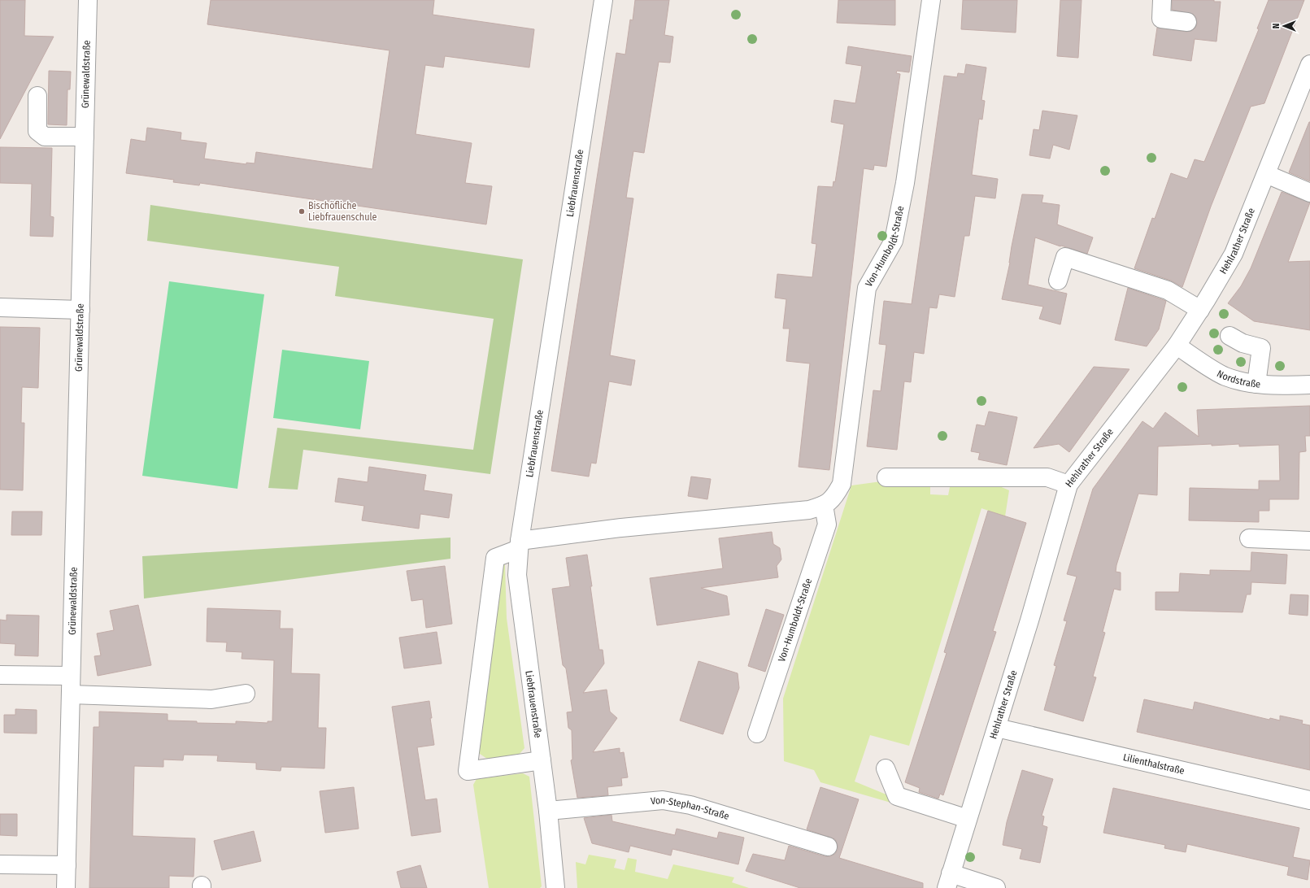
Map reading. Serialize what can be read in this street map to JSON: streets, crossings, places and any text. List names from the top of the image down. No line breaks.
{"streets":{"street":["Grünewaldstraße","Liebfrauenstraße","Hehlrather Straße","Von-Humboldt-Straße","Nordstraße","Lilienthalstraße","Von-Stephan-Straße"]},"crossings":[["Liebfrauenstraße","Von-Humboldt-Straße"],["Liebfrauenstraße","Von-Stephan-Straße"],["Hehlrather Straße","Nordstraße"],["Hehlrather Straße","Lilienthalstraße"]],"places":["Bischöfliche Liebfrauenschule"],"north":"left"}
